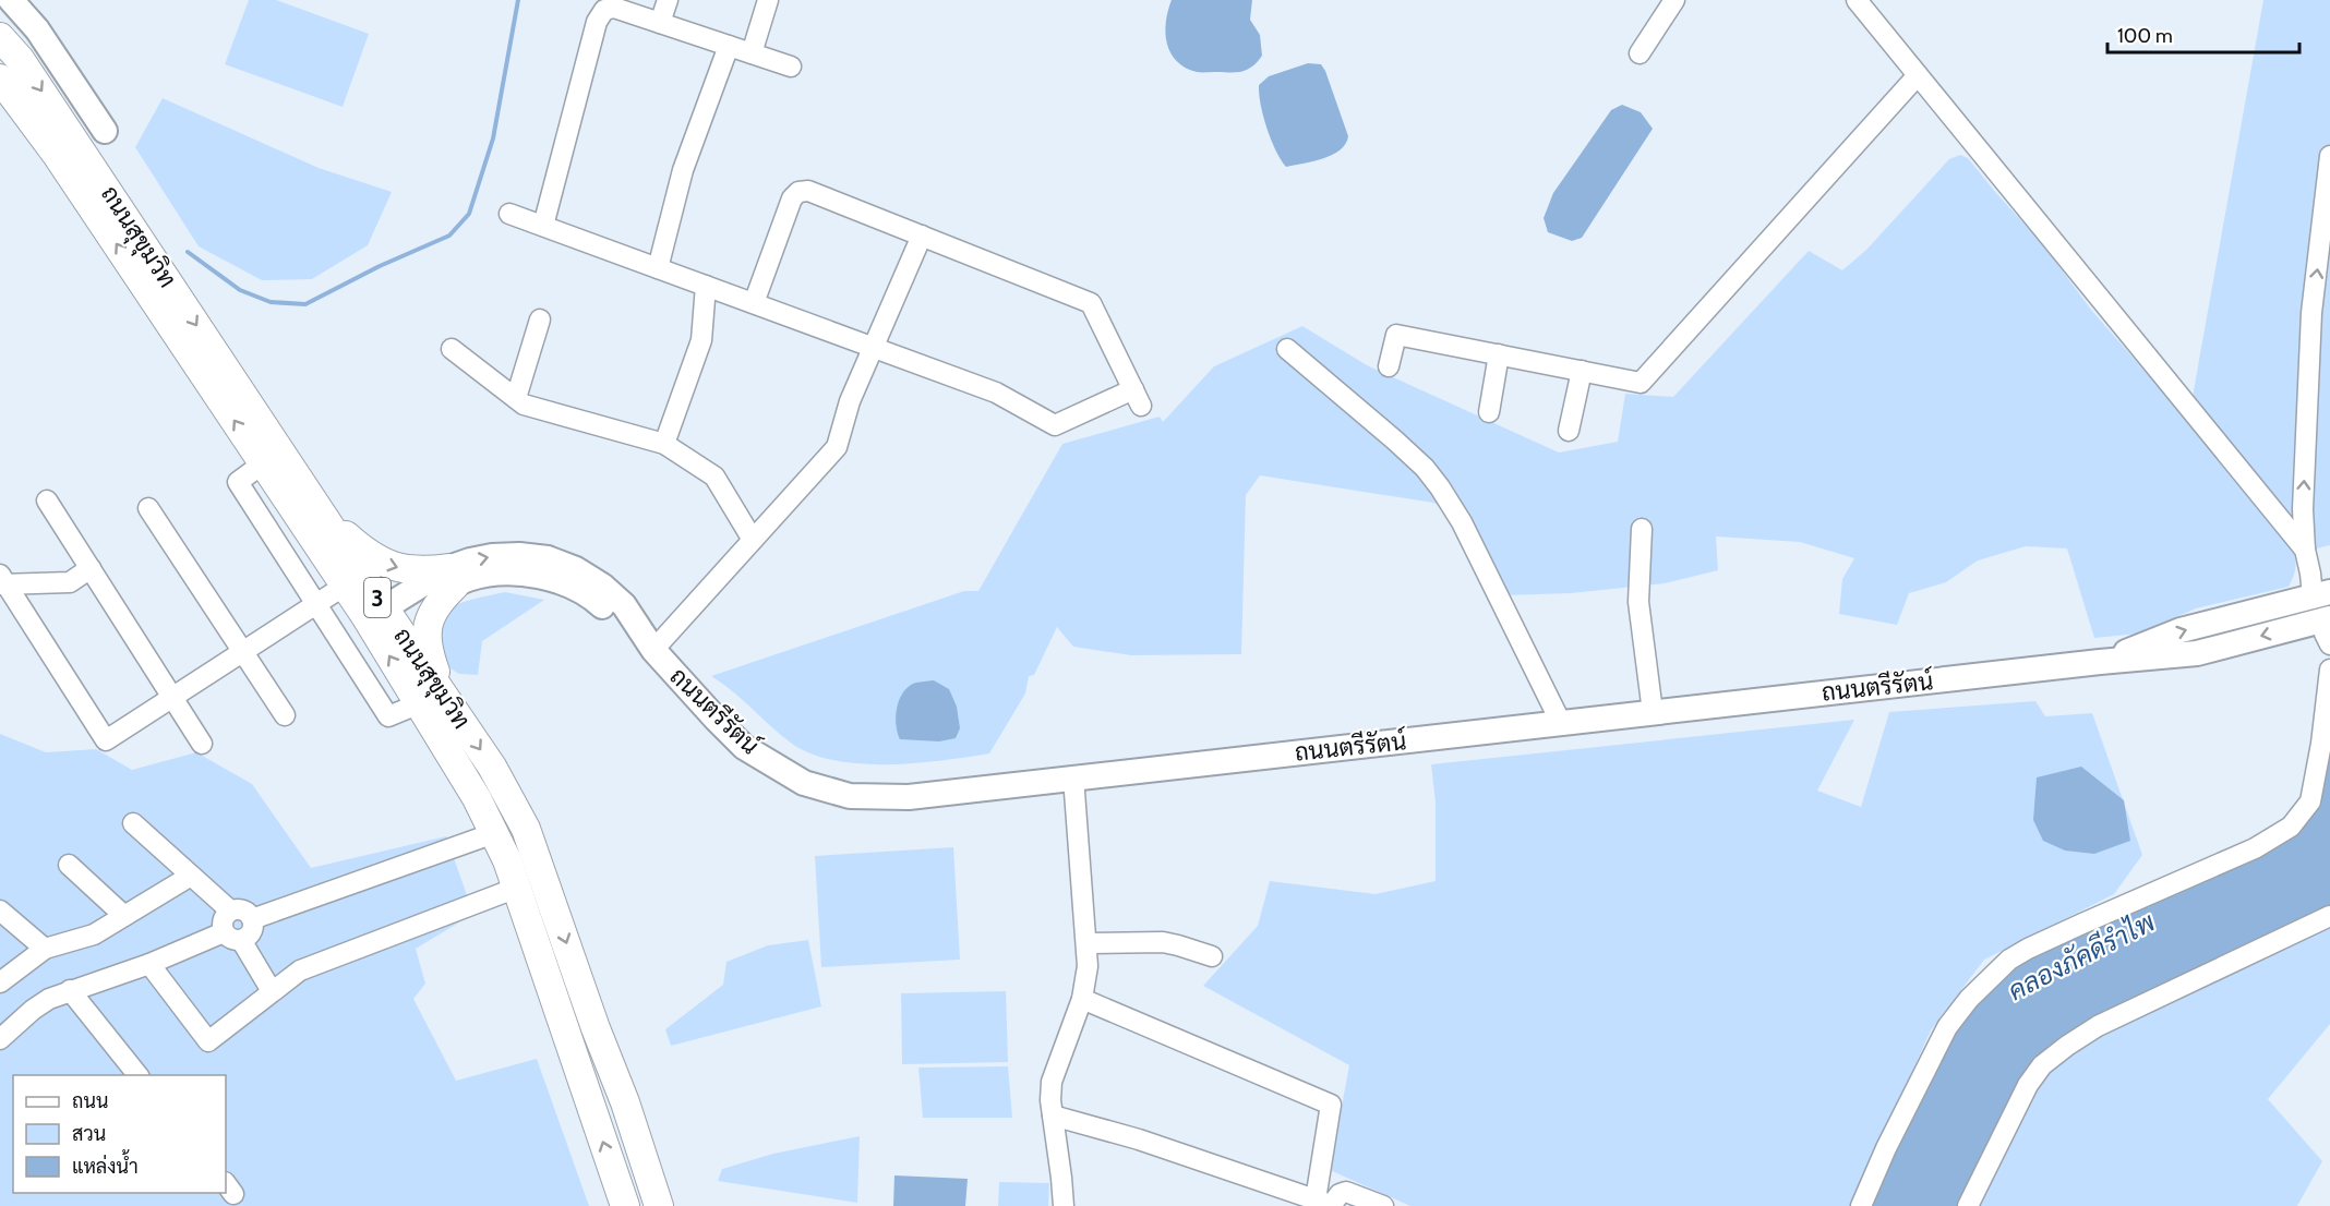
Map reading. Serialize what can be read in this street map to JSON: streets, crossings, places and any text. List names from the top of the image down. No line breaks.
{"streets":{"highway":["ถนนสุขุมวิท","3"],"main road":["ถนนตรีรัตน์"]},"crossings":[["ถนนสุขุมวิท","ถนนตรีรัตน์"]],"water":["คลองภัคดีรำไพ"],"legend":["ถนน","สวน","แหล่งน้ำ"],"scale_bar":"100 m"}
